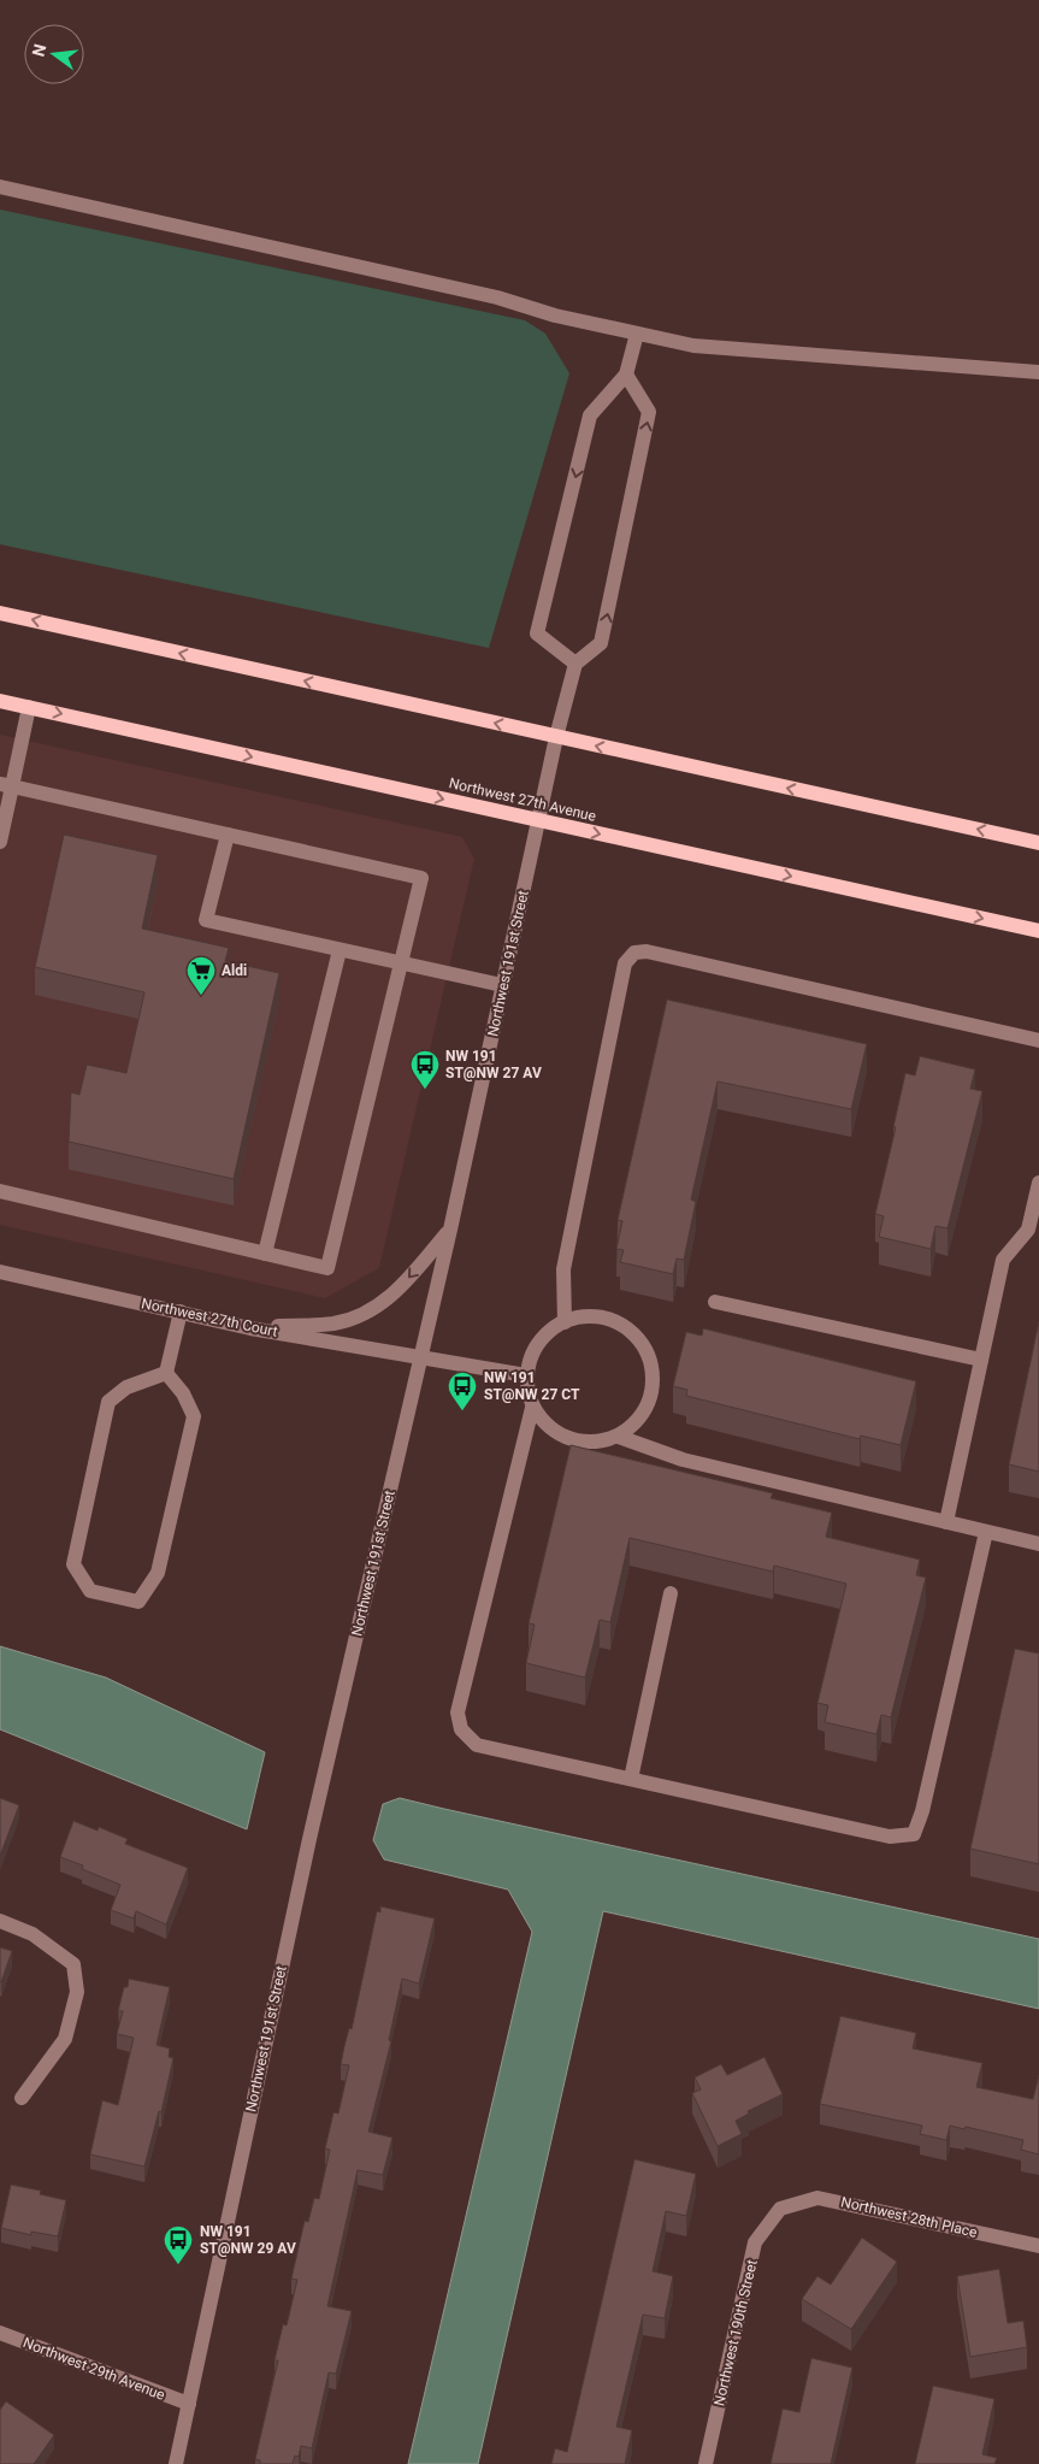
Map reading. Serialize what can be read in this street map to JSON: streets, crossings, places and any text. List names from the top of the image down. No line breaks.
{"streets":{"main road":["Northwest 27th Avenue"],"street":["Northwest 191st Street","Northwest 27th Court","Northwest 28th Place","Northwest 190th Street","Northwest 29th Avenue"]},"crossings":[["Northwest 27th Avenue","Northwest 191st Street"],["Northwest 191st Street","Northwest 27th Court"],["Northwest 191st Street","Northwest 29th Avenue"],["Northwest 28th Place","Northwest 190th Street"]],"places":{"supermarket":["Aldi"],"bus stop":["NW 191 ST@NW 27 AV","NW 191 ST@NW 27 CT","NW 191 ST@NW 29 AV"]},"north":"left"}
